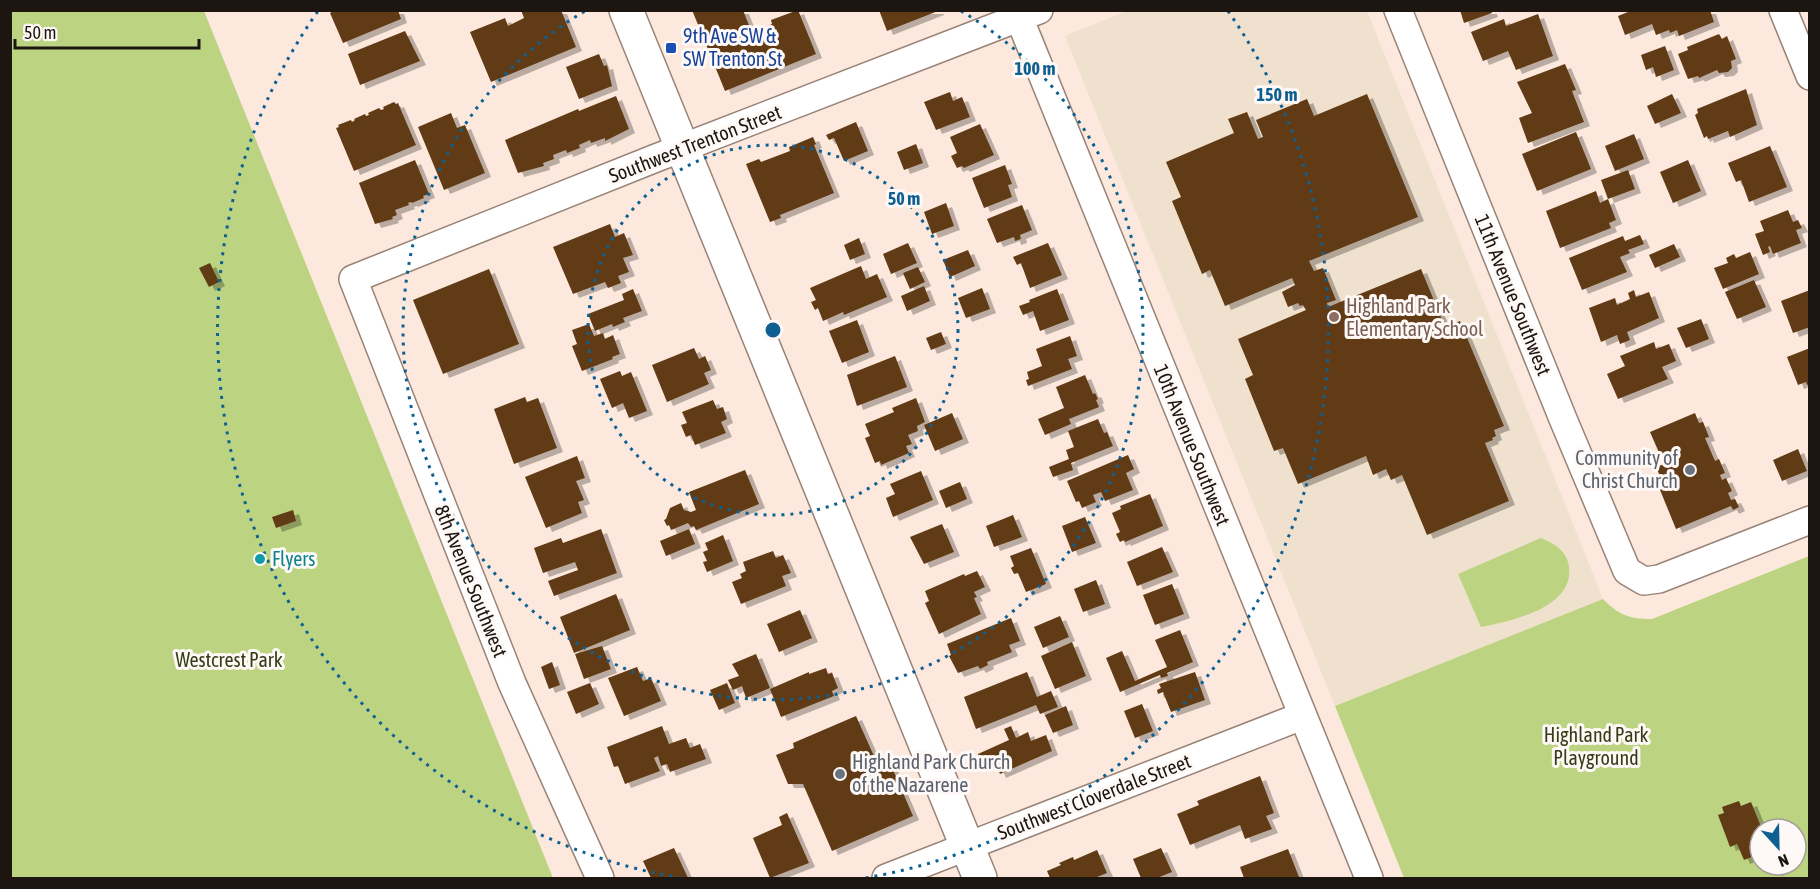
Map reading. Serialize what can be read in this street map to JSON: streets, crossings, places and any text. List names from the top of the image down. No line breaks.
{"streets":{"street":["Southwest Trenton Street","11th Avenue Southwest","10th Avenue Southwest","8th Avenue Southwest","Southwest Cloverdale Street"]},"crossings":[["Southwest Trenton Street","10th Avenue Southwest"],["Southwest Trenton Street","8th Avenue Southwest"],["10th Avenue Southwest","Southwest Cloverdale Street"]],"parks":["Westcrest Park","Highland Park Playground"],"places":{"transit":["9th Ave SW & SW Trenton St"],"other":["Highland Park Elementary School","Community of Christ Church","Flyers","Highland Park Church of the Nazarene"]},"scale_bar":"50 m","north":"bottom","rings":["100 m","150 m","50 m"]}
